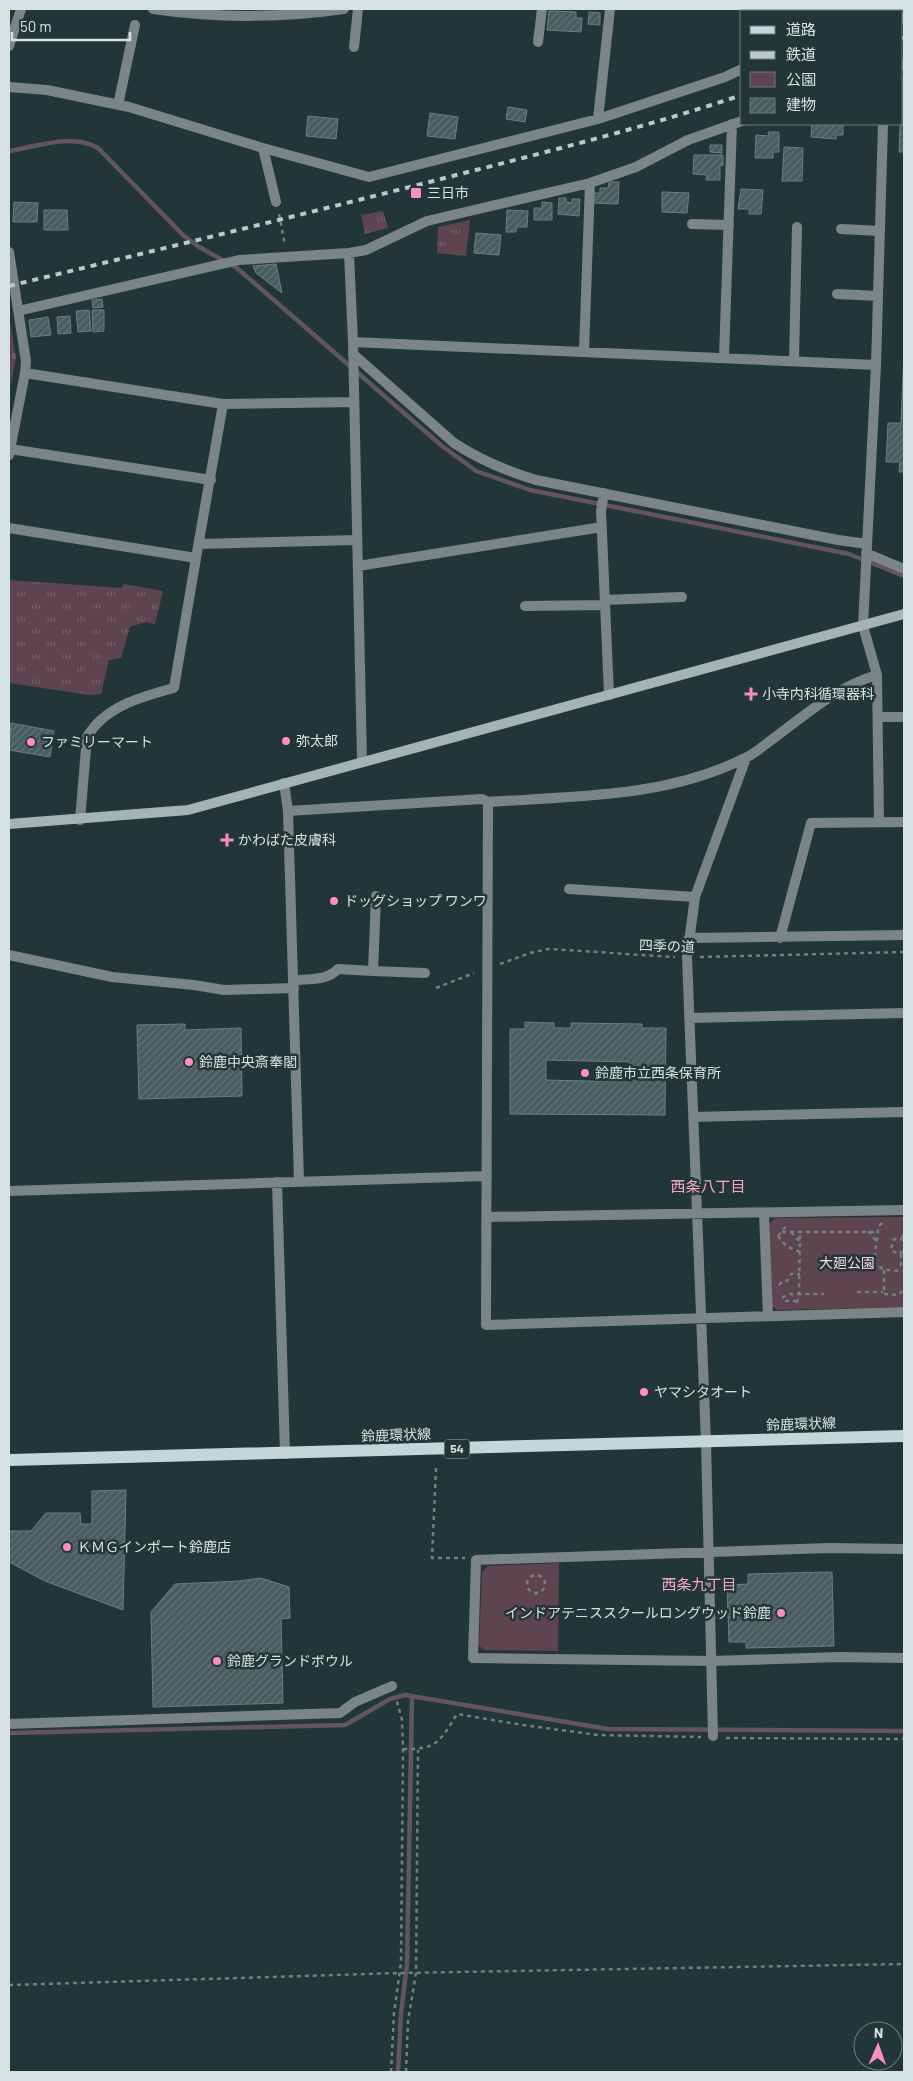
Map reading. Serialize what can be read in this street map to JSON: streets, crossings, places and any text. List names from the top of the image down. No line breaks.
{"streets":{"main road":["鈴鹿環状線","54"],"path":["四季の道"]},"districts":["西条八丁目","西条九丁目"],"parks":["大廻公園"],"places":{"transit":["三日市"],"health":["小寺内科循環器科","かわばた皮膚科"],"other":["弥太郎","ファミリーマート","ドッグショップ ワンワ","鈴鹿中央斎奉閣","鈴鹿市立西条保育所","ヤマシタオート","ＫＭＧインポート鈴鹿店","インドアテニススクールロングウッド鈴鹿","鈴鹿グランドボウル"]},"legend":["道路","鉄道","公園","建物"],"scale_bar":"50 m","north":"top"}
